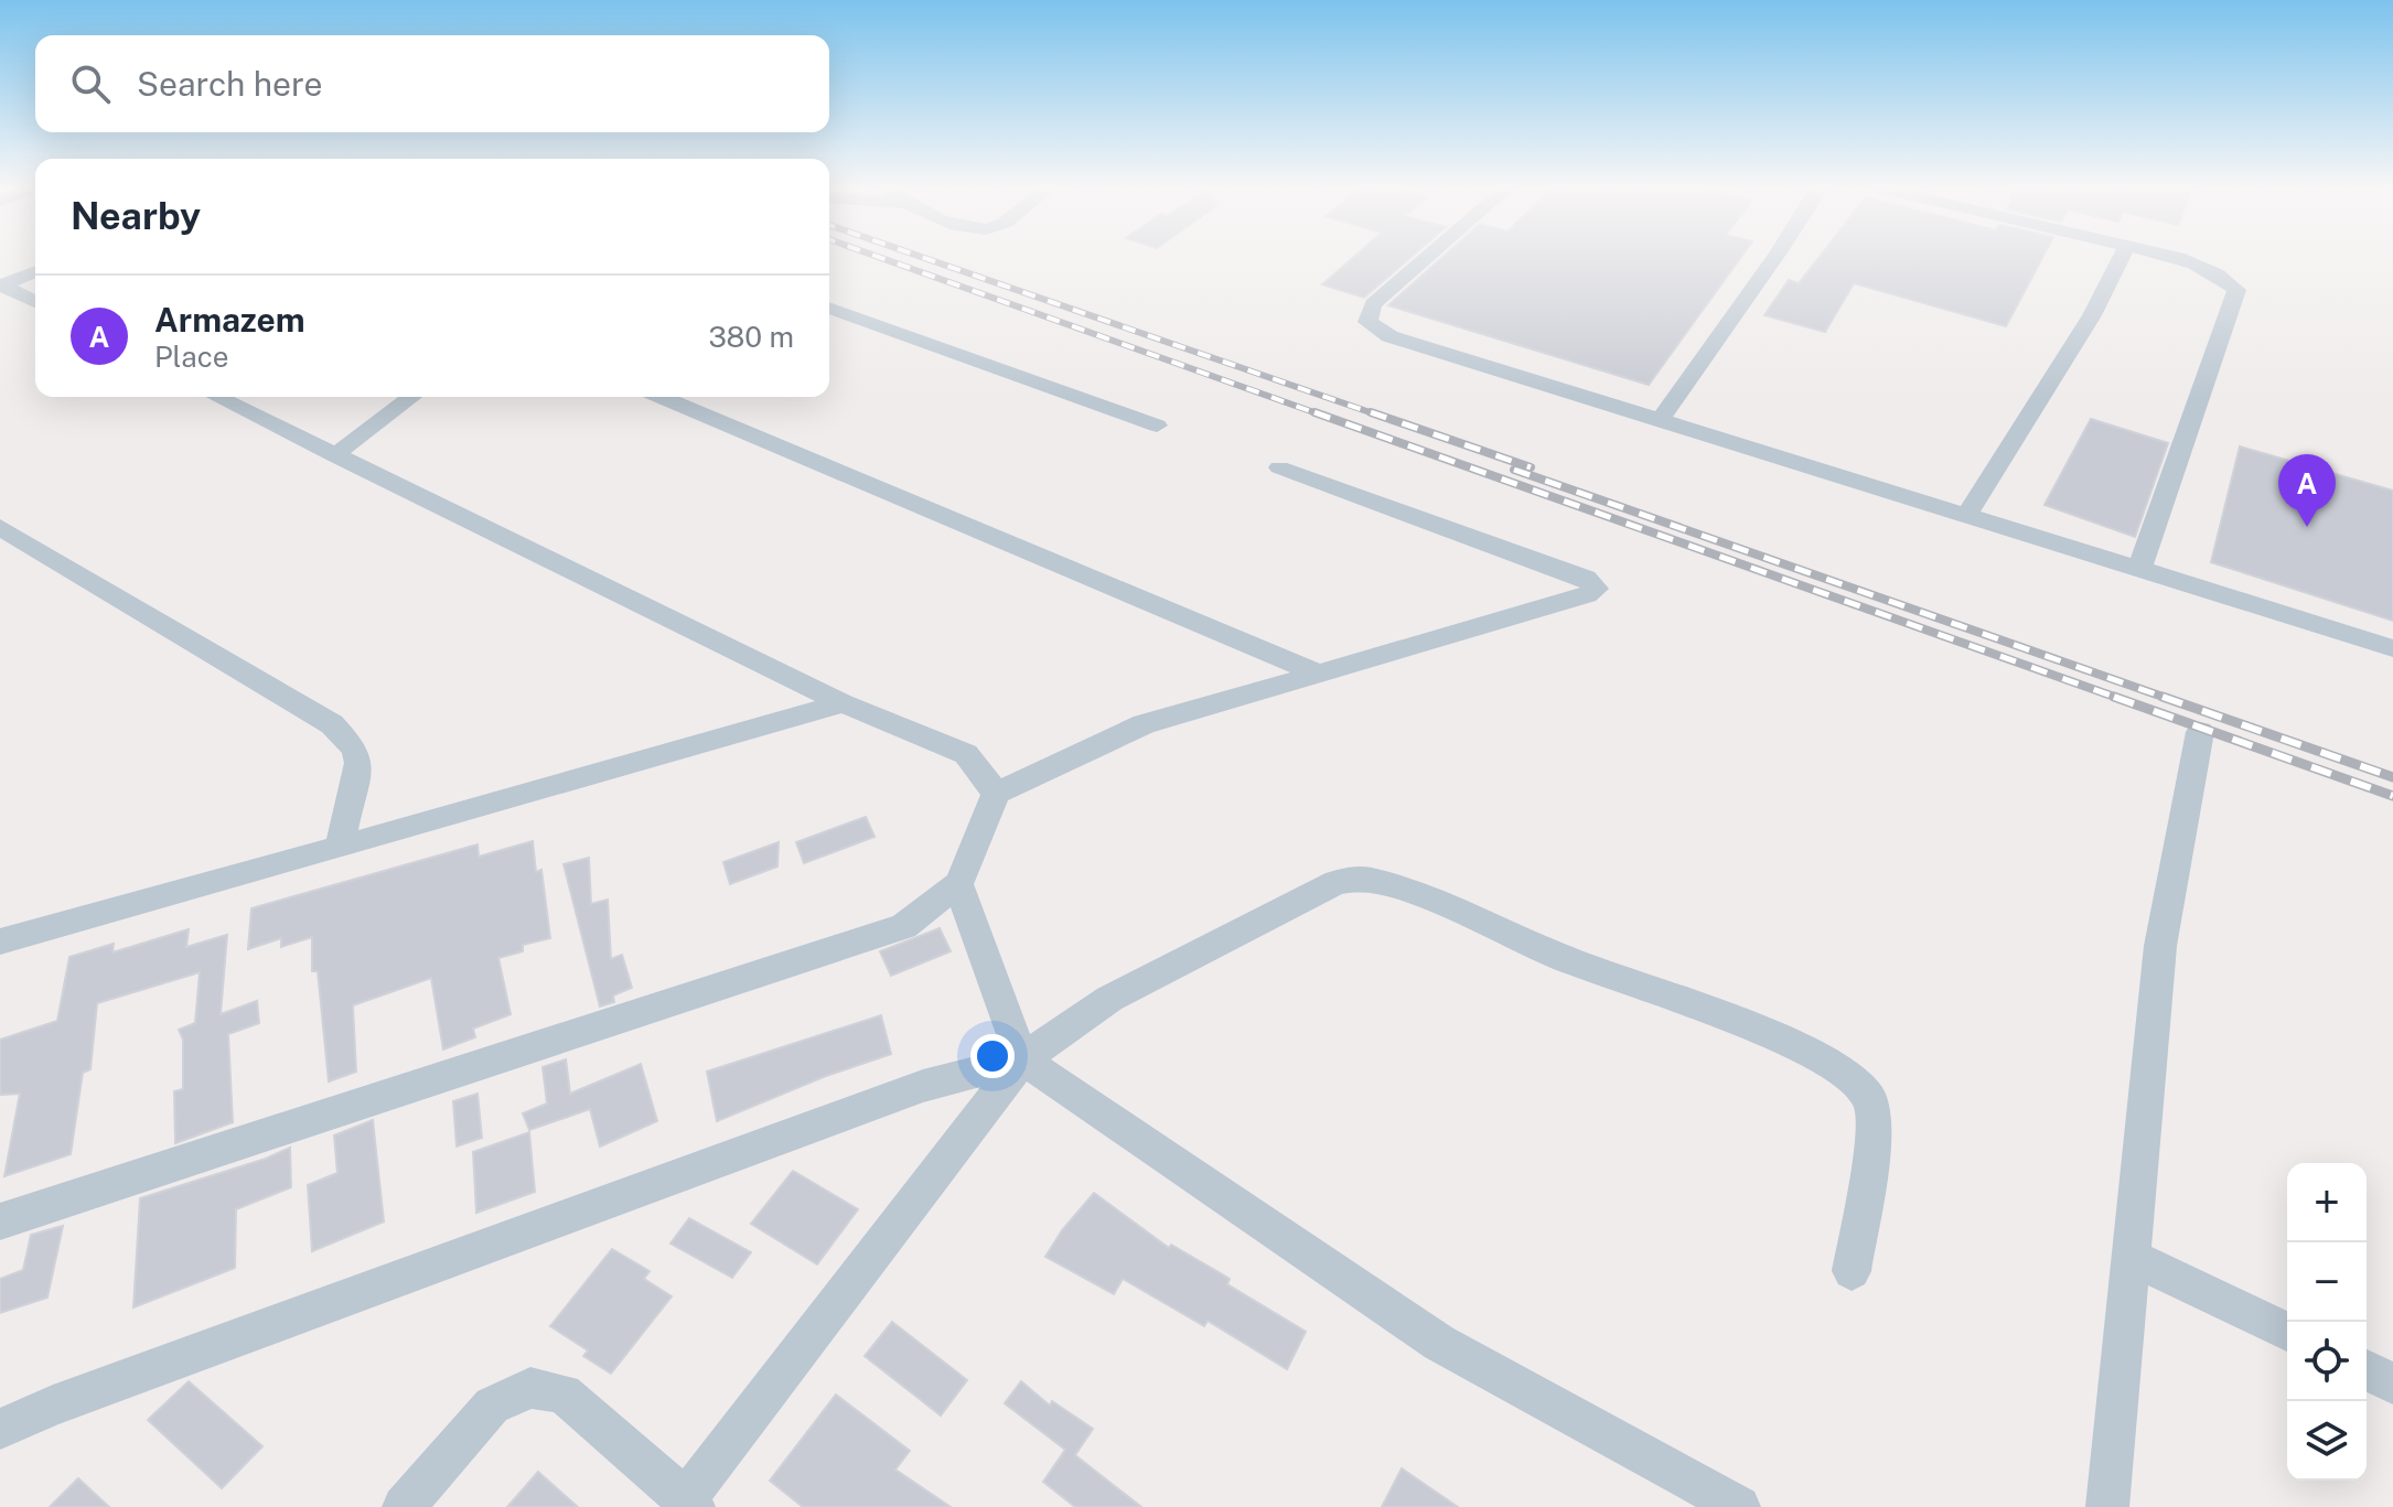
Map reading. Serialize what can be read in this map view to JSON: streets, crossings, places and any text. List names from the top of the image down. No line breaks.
{"page":{"search":"Search here","heading":"Nearby","list":[{"mark":"A","name":"Armazem","note":"Place","value":"380 m"}],"pins":"A","map_buttons":["+","−"]}}
